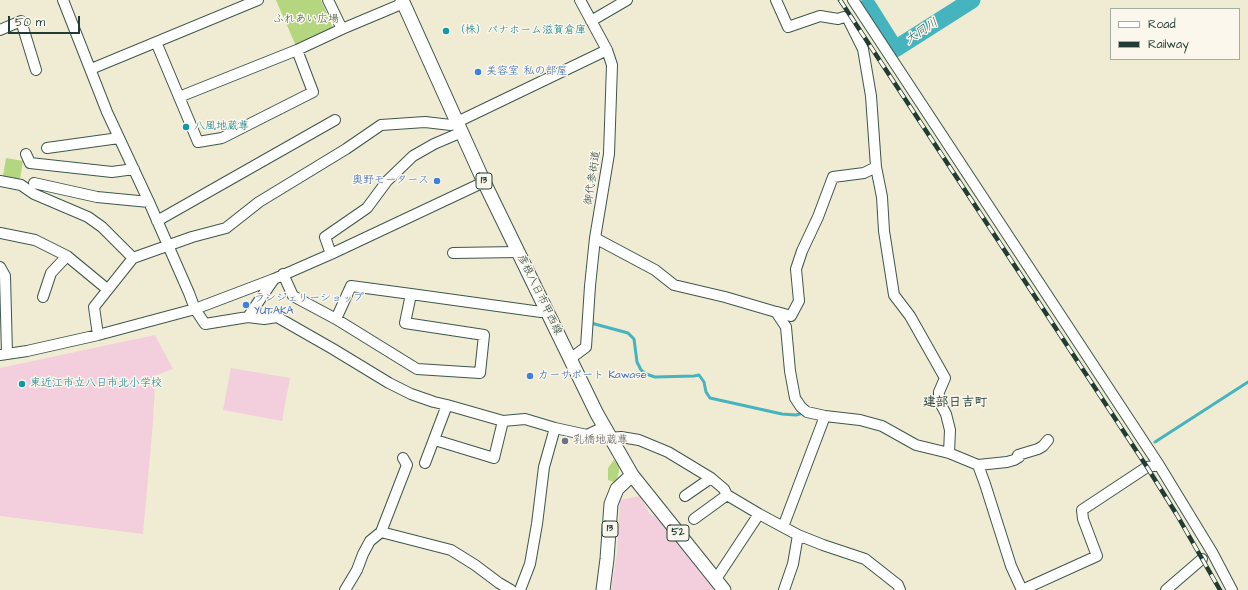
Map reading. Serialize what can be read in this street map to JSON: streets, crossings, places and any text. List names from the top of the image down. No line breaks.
{"streets":{"main road":["13","彦根八日市甲西線","52"],"street":["御代参街道"]},"crossings":[["御代参街道","彦根八日市甲西線"],["13","彦根八日市甲西線"],["13","52"],["彦根八日市甲西線","52"]],"districts":["建部日吉町"],"water":["大同川"],"parks":["ふれあい広場"],"places":["（株）パナホーム滋賀倉庫","美容室 私の部屋","八風地蔵尊","奥野モータース","ランジェリーショップ YUTAKA","カーサポート Kawase","東近江市立八日市北小学校","乳橋地蔵尊"],"legend":["Road","Railway"],"scale_bar":"50 m"}
